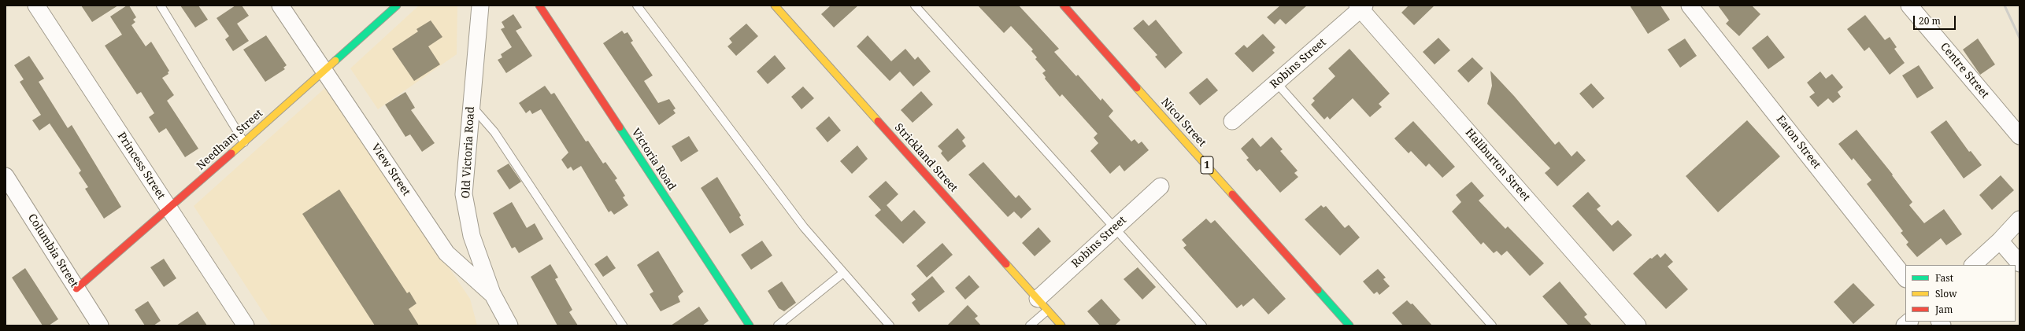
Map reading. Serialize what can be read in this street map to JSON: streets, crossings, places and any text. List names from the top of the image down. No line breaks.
{"streets":{"main road":["Nicol Street","Needham Street","Strickland Street","Victoria Road","1"],"street":["Robins Street","Centre Street","Eaton Street","Old Victoria Road","Haliburton Street","Princess Street","View Street","Columbia Street"]},"crossings":[["Robins Street","Strickland Street"],["Robins Street","Haliburton Street"],["Needham Street","Princess Street"],["Needham Street","View Street"],["Needham Street","Columbia Street"],["Old Victoria Road","View Street"]],"legend":["Fast","Slow","Jam"],"scale_bar":"20 m"}
